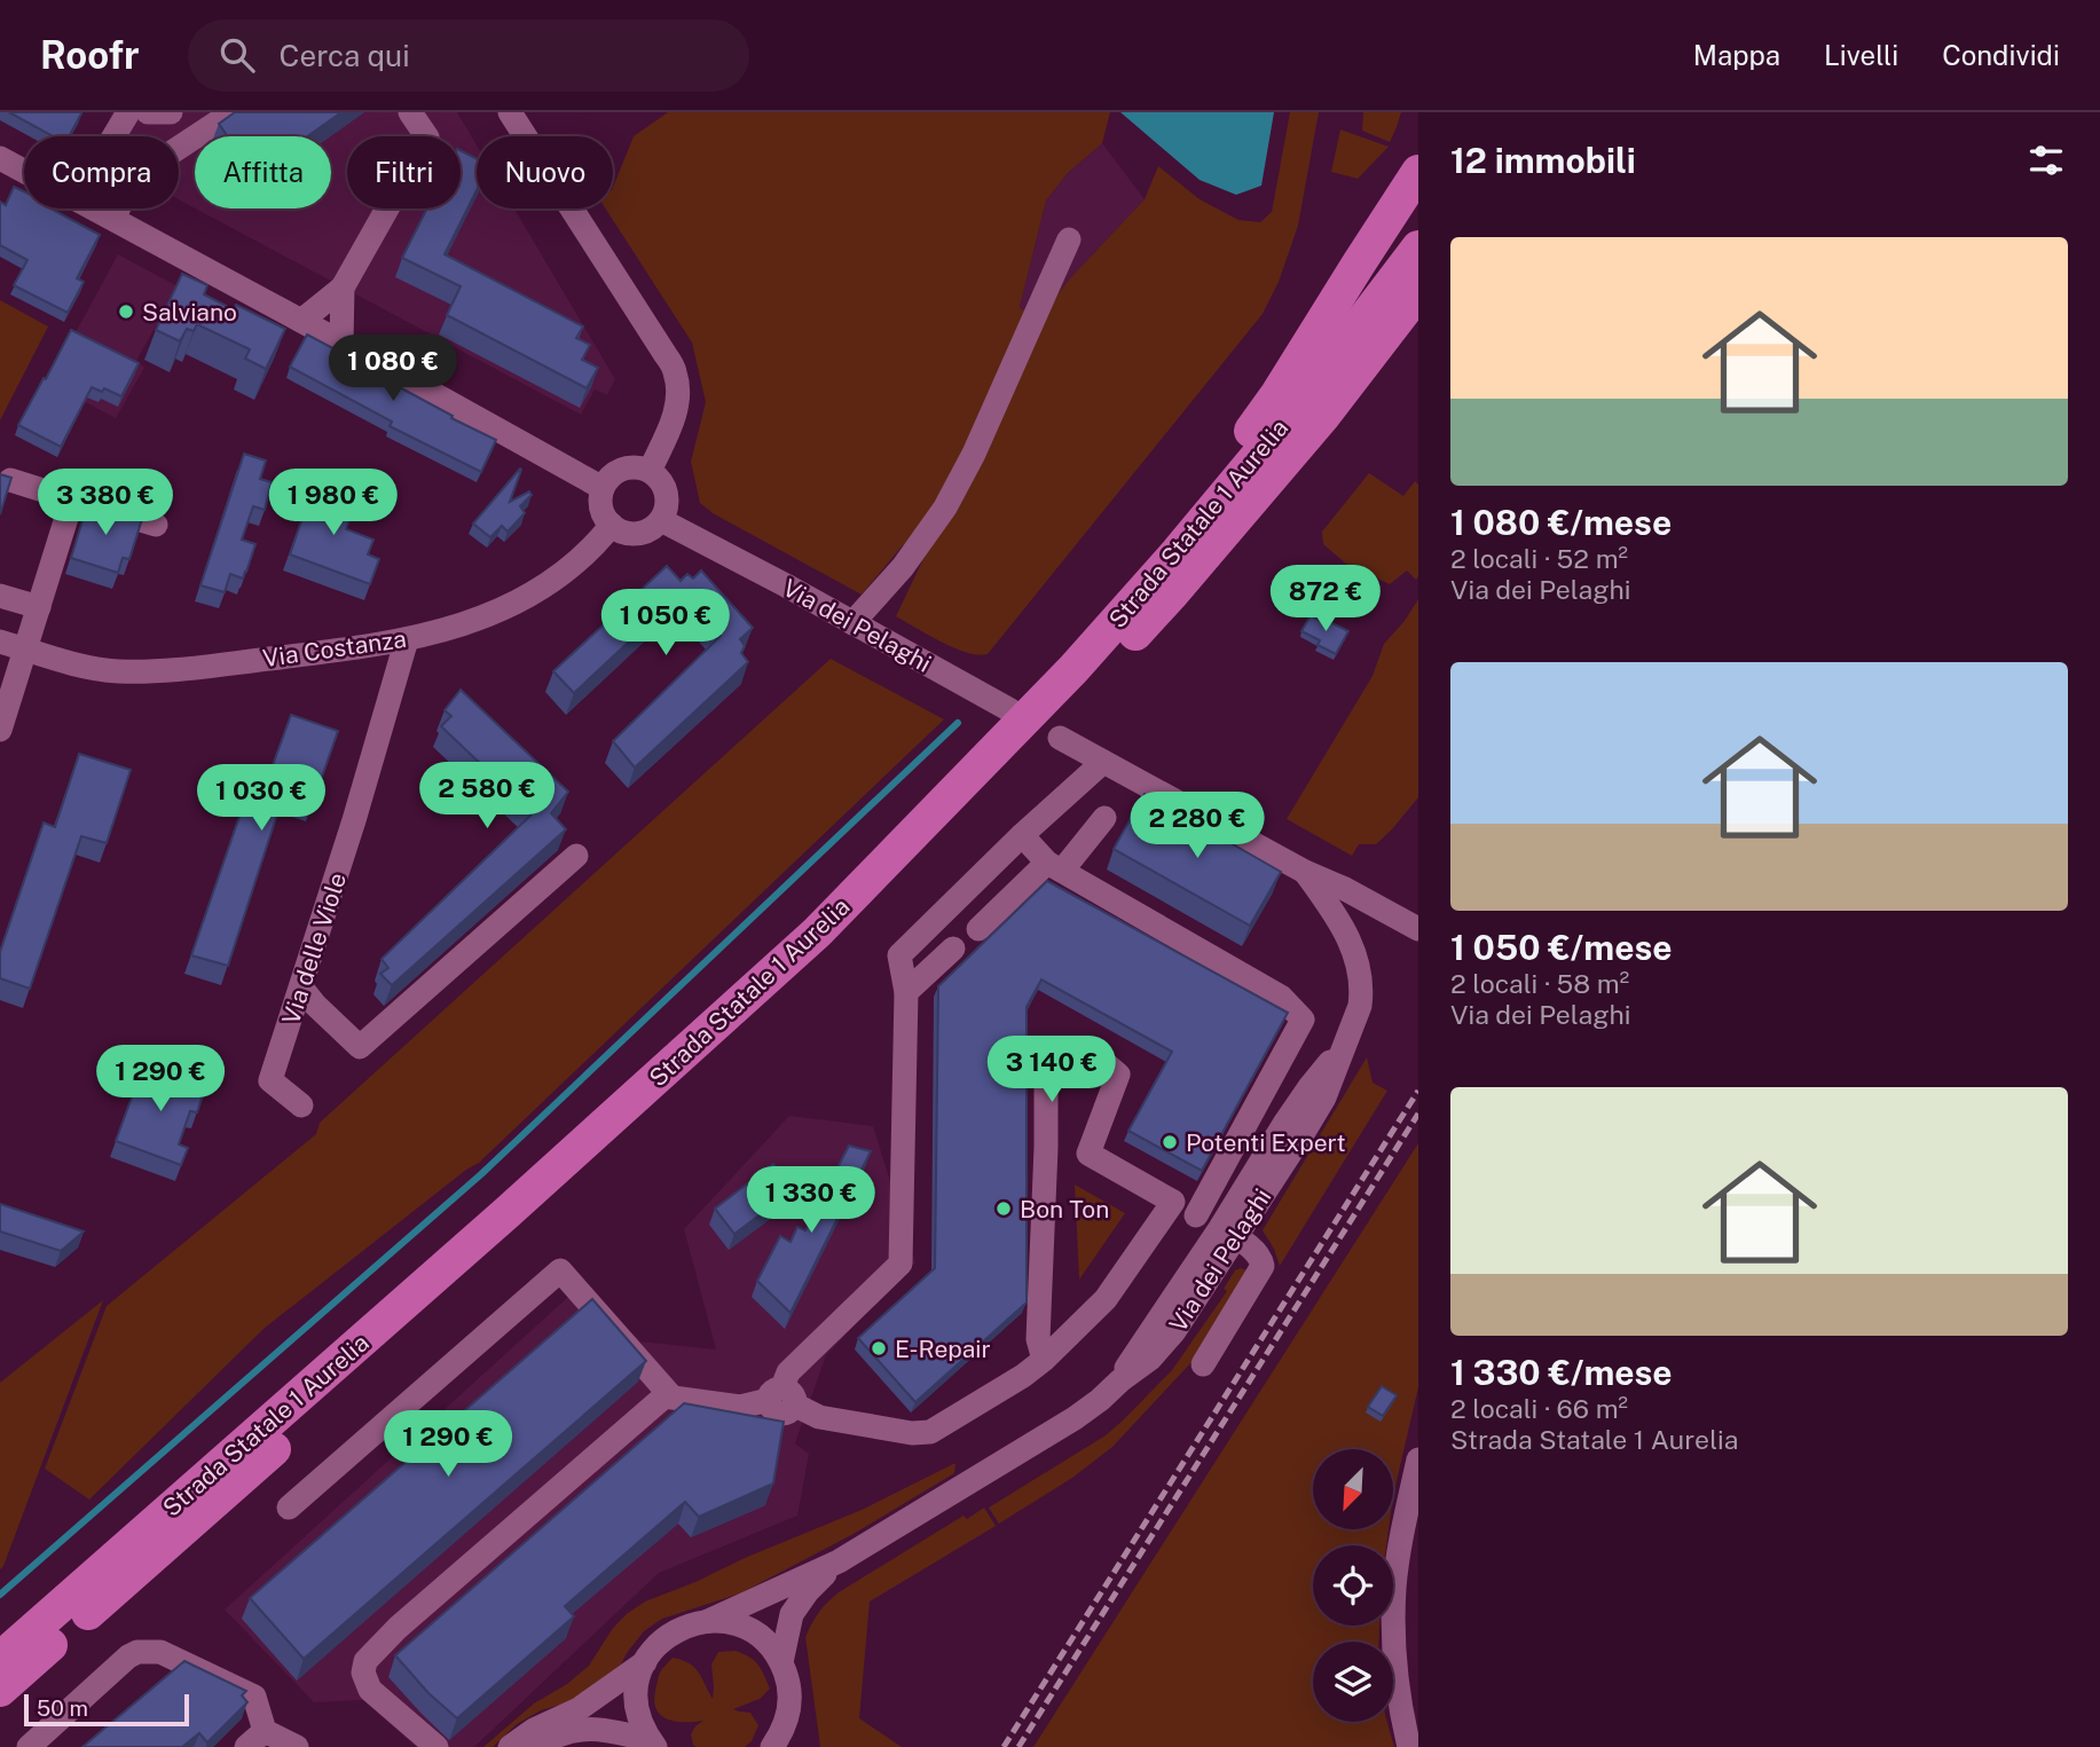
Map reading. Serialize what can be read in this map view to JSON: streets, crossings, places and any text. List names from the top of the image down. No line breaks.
{"streets":{"highway":["Strada Statale 1 Aurelia"],"street":["Via dei Pelaghi","Via Costanza","Via delle Viole"]},"crossings":[["Via dei Pelaghi","Via Costanza"],["Via Costanza","Via delle Viole"]],"places":["Salviano","Potenti Expert","Bon Ton","E-Repair"],"scale_bar":"50 m","north":"bottom left","page":{"header":"Roofr","search":"Cerca qui","nav":["Mappa","Livelli","Condividi"],"heading":"12 immobili","chip":["Compra","Affitta","Filtri","Nuovo"],"list":[{"name":"1 080 €/mese","note":"2 locali · 52 m² · Via dei Pelaghi"},{"name":"1 050 €/mese","note":"2 locali · 58 m² · Via dei Pelaghi"},{"name":"1 330 €/mese","note":"2 locali · 66 m² · Strada Statale 1 Aurelia"}],"price":["1 080 €","3 380 €","1 980 €","872 €","1 050 €","2 580 €","1 030 €","2 280 €","3 140 €","1 290 €","1 330 €","1 290 €"],"scale":"50 m"}}
